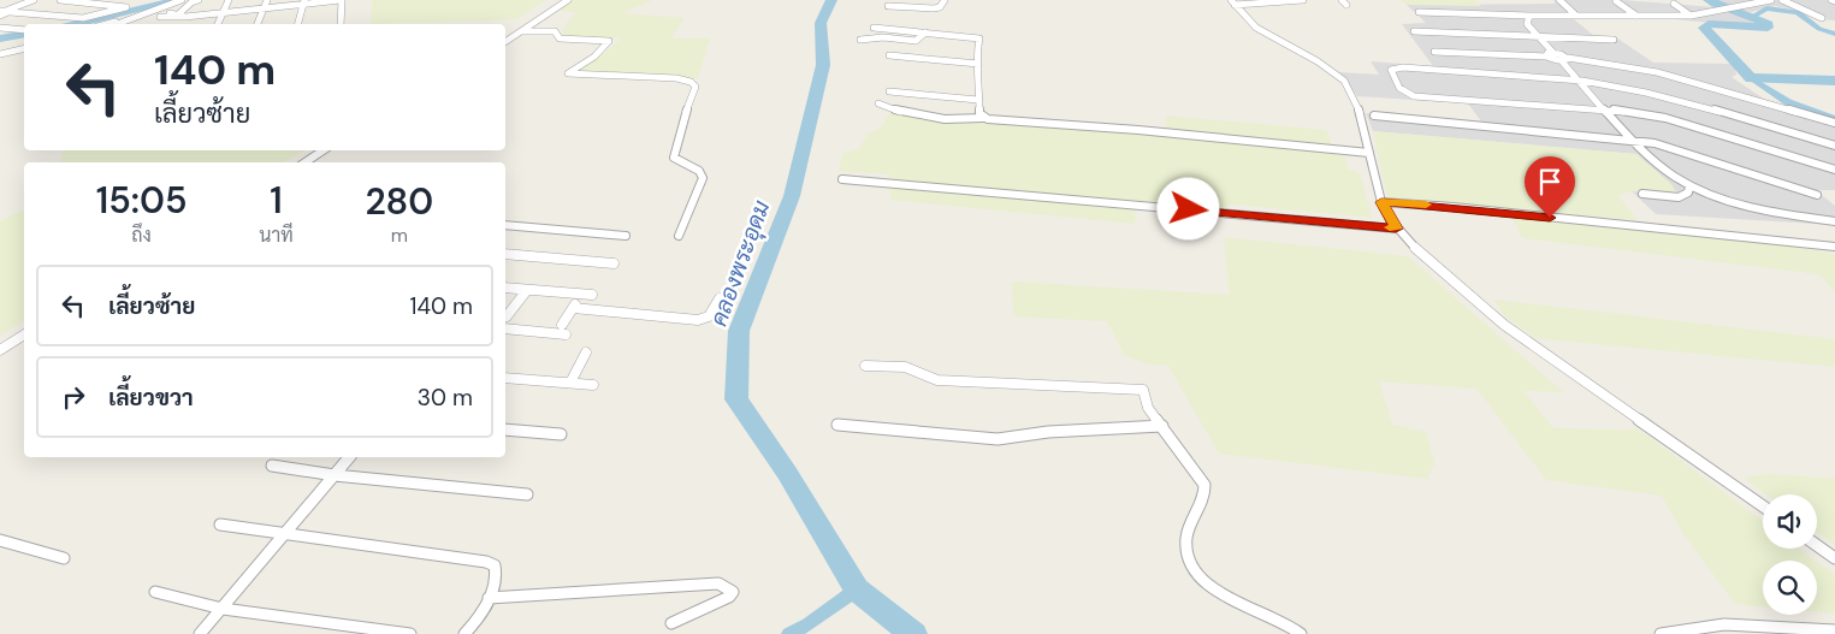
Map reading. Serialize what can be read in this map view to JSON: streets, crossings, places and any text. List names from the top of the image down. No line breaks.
{"water":["คลองพระอุดม"],"page":{"turn":["140 m","เลี้ยวซ้าย"],"eta":["15:05","ถึง","1","นาที","280","m"],"list":[{"name":"เลี้ยวซ้าย","value":"140 m"},{"name":"เลี้ยวขวา","value":"30 m"}]}}
